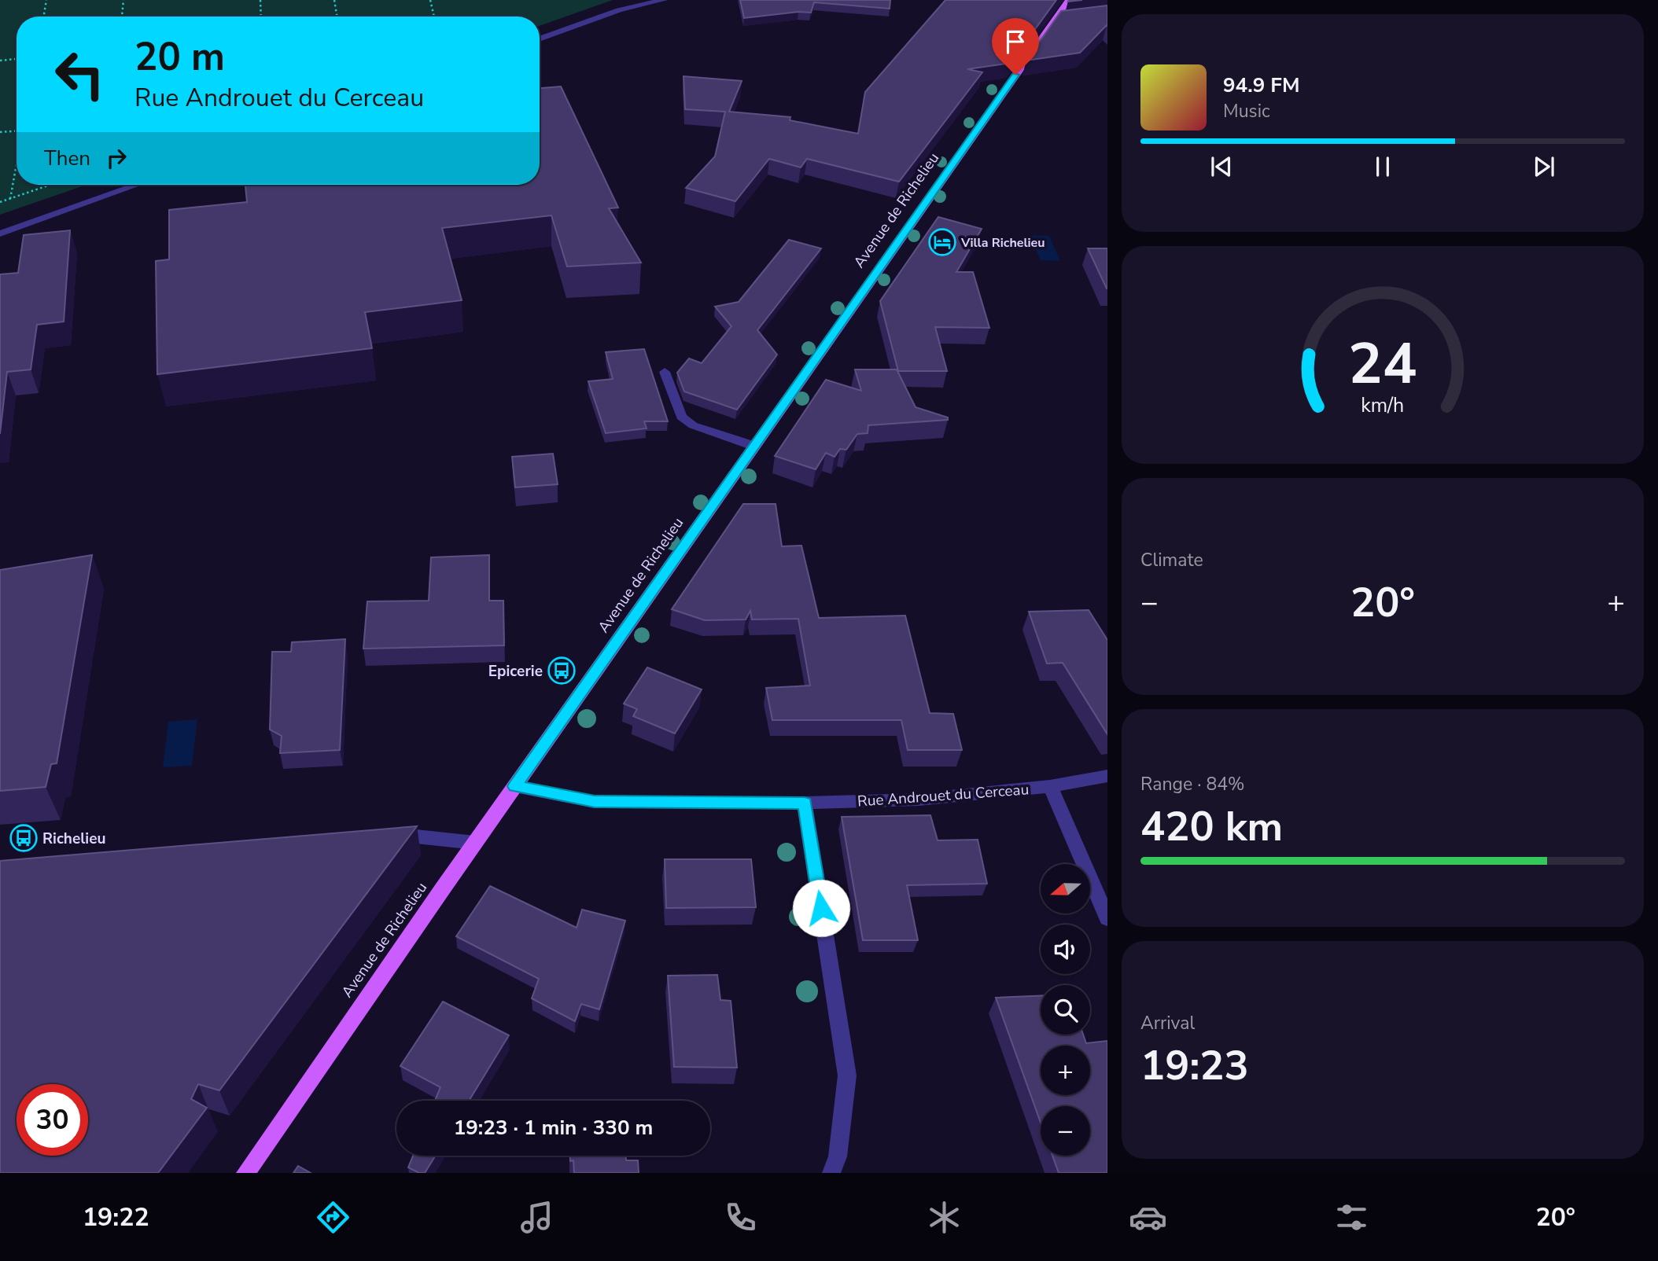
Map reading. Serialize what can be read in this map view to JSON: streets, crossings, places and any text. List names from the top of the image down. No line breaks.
{"streets":{"main road":["Avenue de Richelieu"],"street":["Rue Androuet du Cerceau"]},"crossings":[["Avenue de Richelieu","Rue Androuet du Cerceau"]],"places":{"hotel":["Villa Richelieu"],"bus stop":["Epicerie","Richelieu"]},"north":"left","page":{"turn":["20 m","Rue Androuet du Cerceau"],"song":["94.9 FM","Music"],"then":"Then","tile":["Climate",["Range · 84%","420 km"],["Arrival","19:23"]],"heat":["−","20°","+"],"map_buttons":["+","−"],"limit":"30","trip":"19:23 · 1 min · 330 m","tabs":["19:22","20°"],"gauge":["24","km/h"]}}
